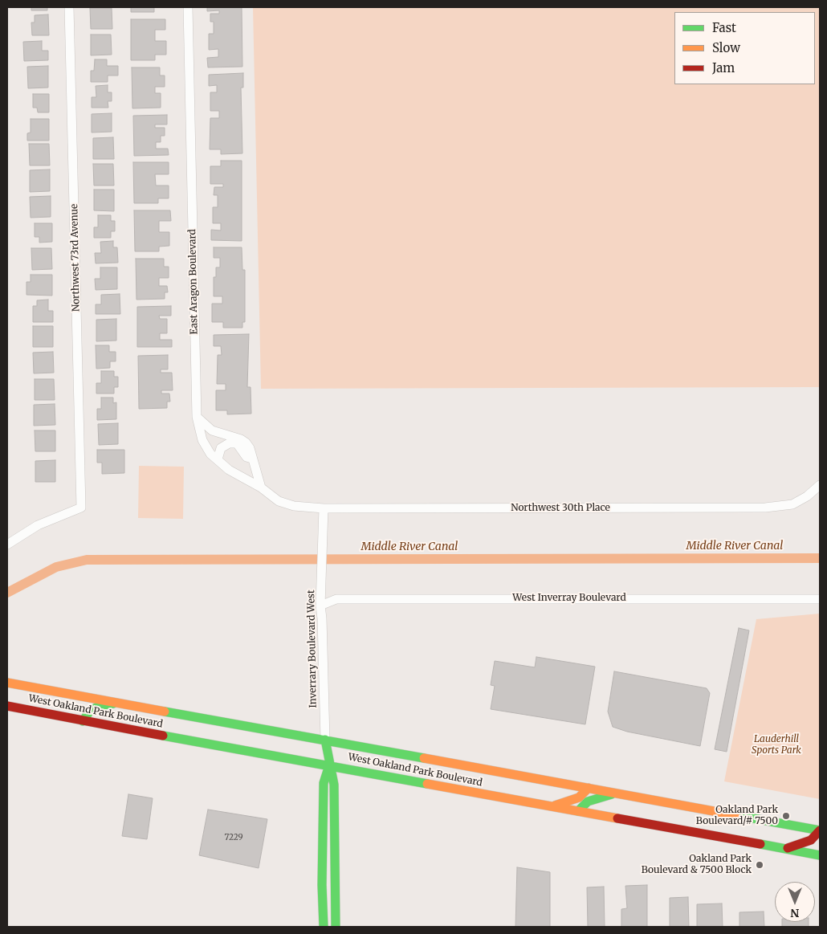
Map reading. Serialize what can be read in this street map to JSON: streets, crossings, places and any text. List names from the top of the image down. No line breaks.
{"streets":{"main road":["Inverrary Boulevard West","West Oakland Park Boulevard"],"street":["Northwest 73rd Avenue","East Aragon Boulevard","Northwest 30th Place","West Inverray Boulevard"]},"crossings":[["East Aragon Boulevard","Northwest 30th Place"],["Northwest 30th Place","Inverrary Boulevard West"],["West Inverray Boulevard","Inverrary Boulevard West"],["Inverrary Boulevard West","West Oakland Park Boulevard"]],"water":["Middle River Canal"],"parks":["Lauderhill Sports Park"],"places":["Oakland Park Boulevard/# 7500","Oakland Park Boulevard & 7500 Block"],"house_numbers":["7229"],"legend":["Fast","Slow","Jam"],"north":"bottom"}
